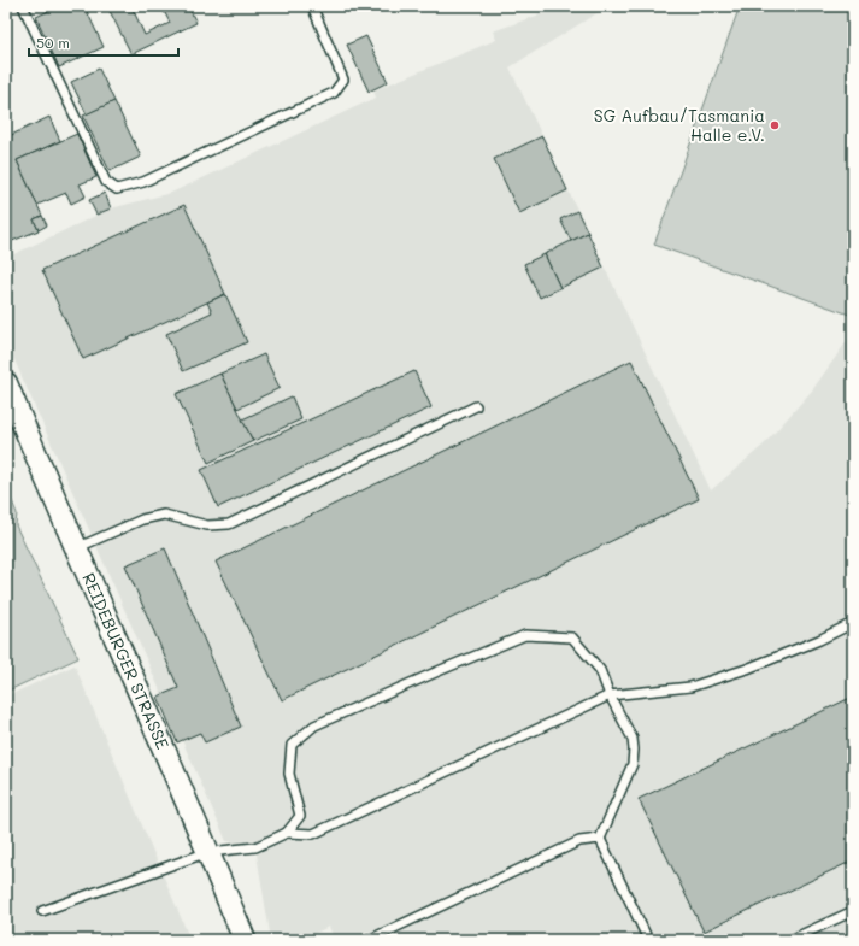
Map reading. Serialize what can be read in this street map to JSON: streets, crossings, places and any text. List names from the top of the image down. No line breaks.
{"streets":{"street":["REIDEBURGER STRASSE"]},"places":["SG Aufbau/Tasmania Halle e.V."],"scale_bar":"50 m"}
